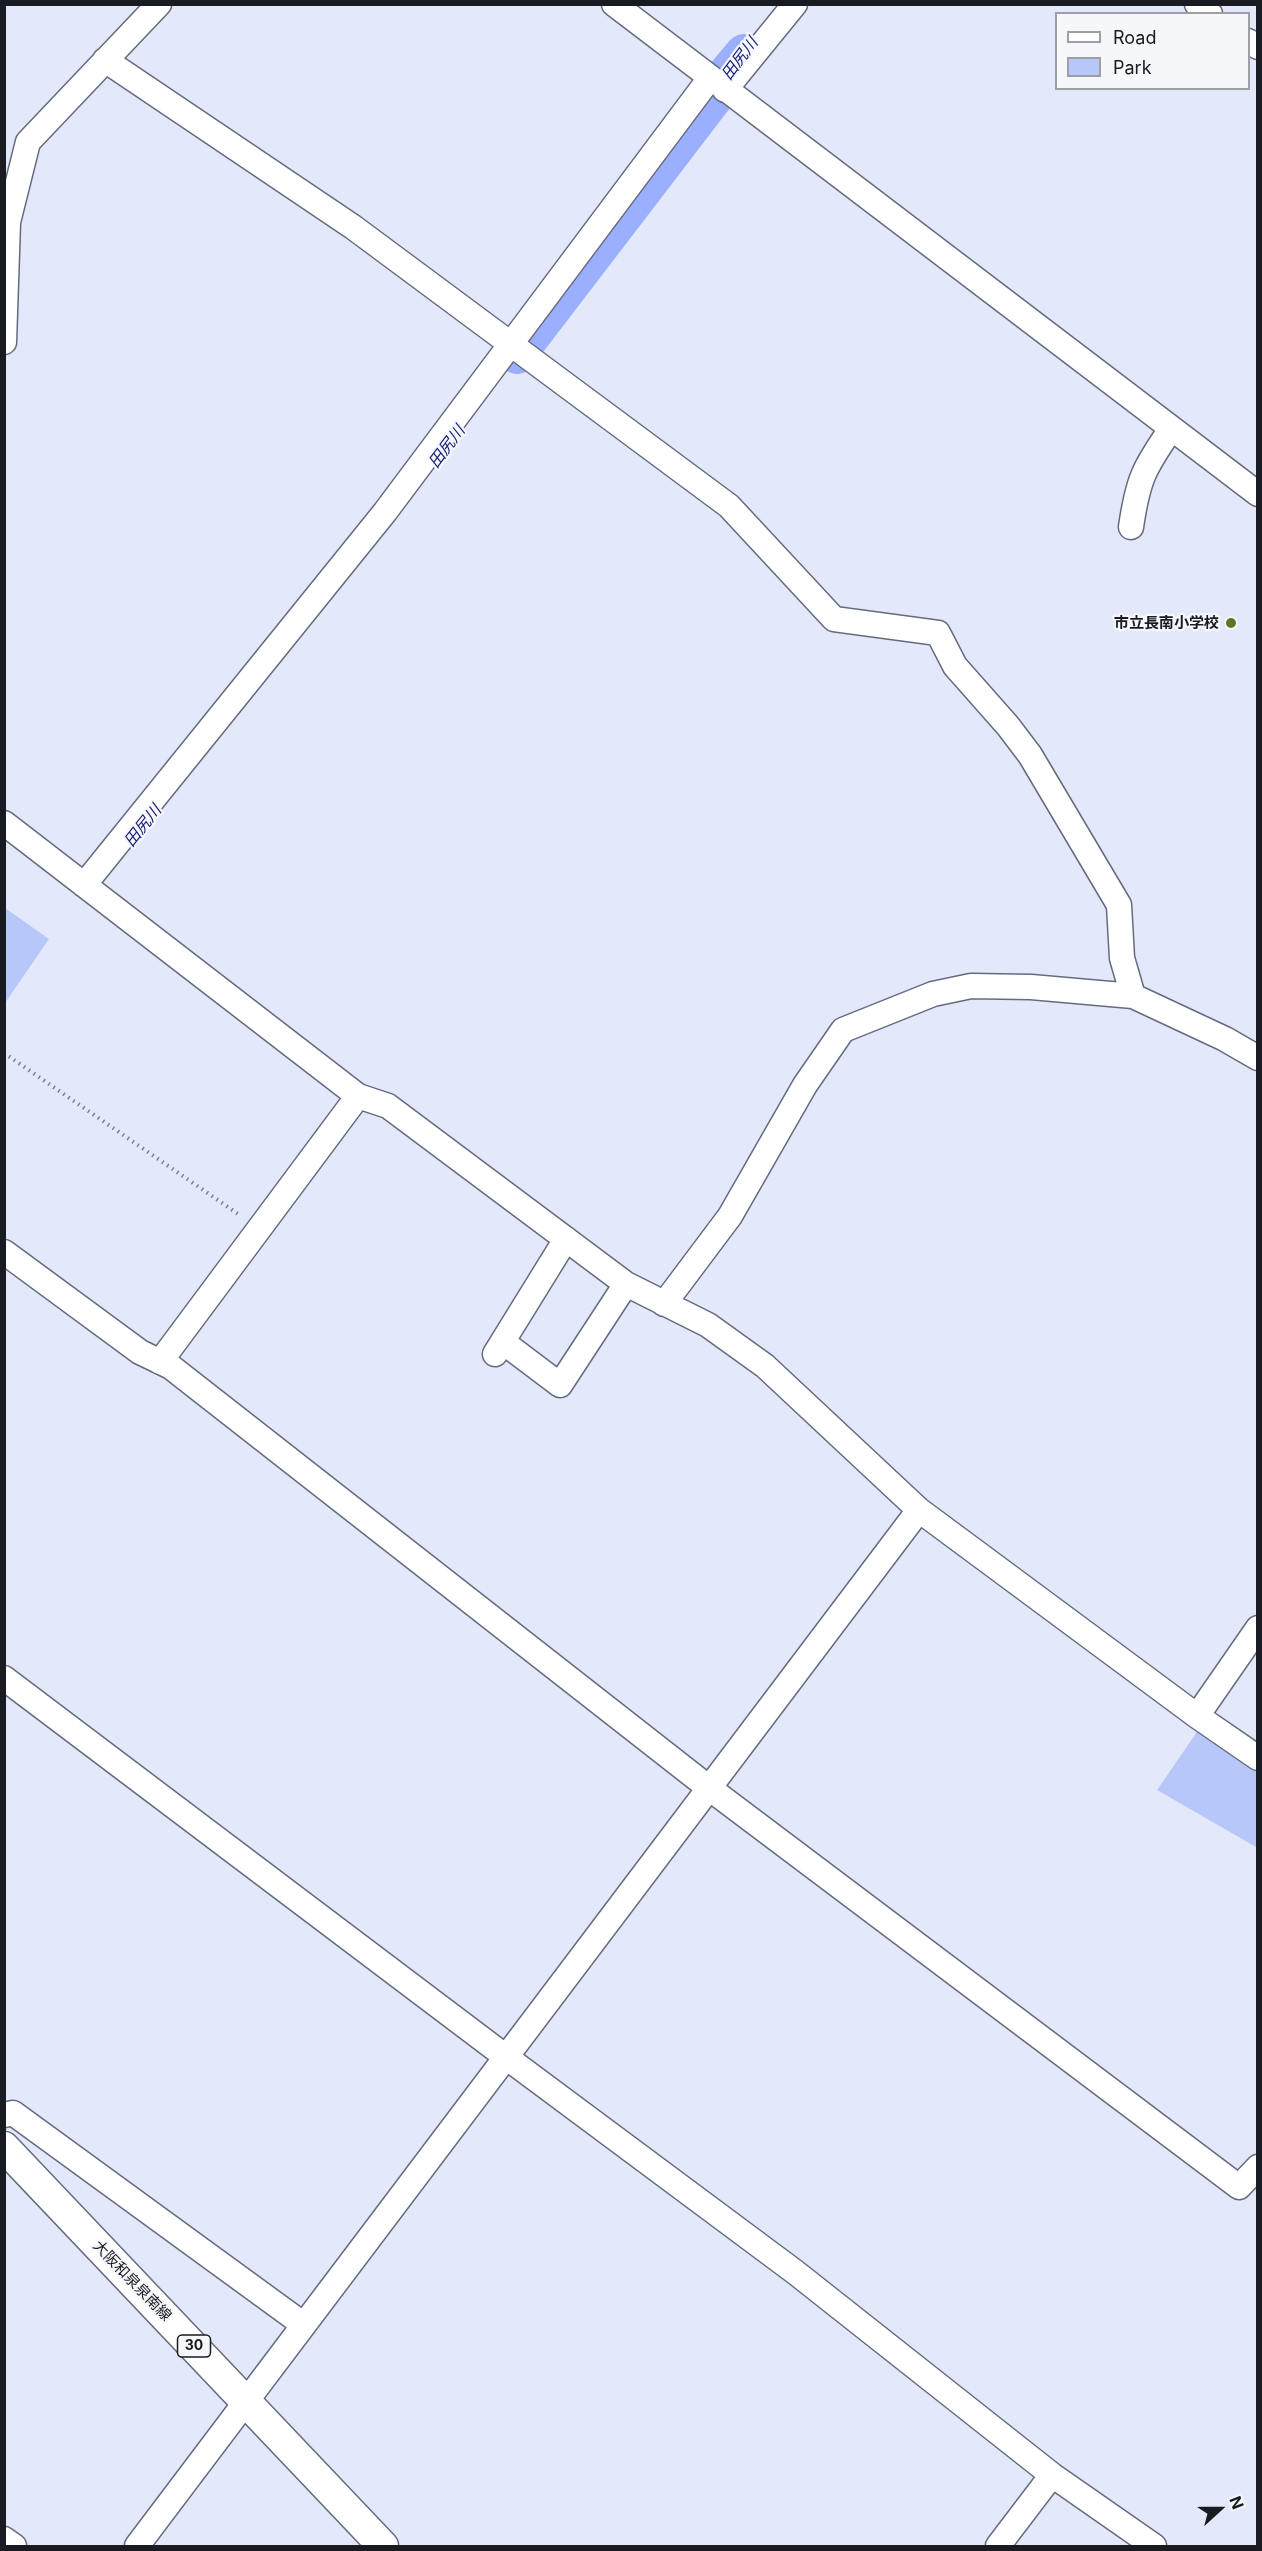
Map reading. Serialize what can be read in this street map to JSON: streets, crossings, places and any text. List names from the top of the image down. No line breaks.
{"streets":{"main road":["大阪和泉泉南線","30"]},"water":["田尻川"],"places":["市立長南小学校"],"legend":["Road","Park"],"north":"right"}
